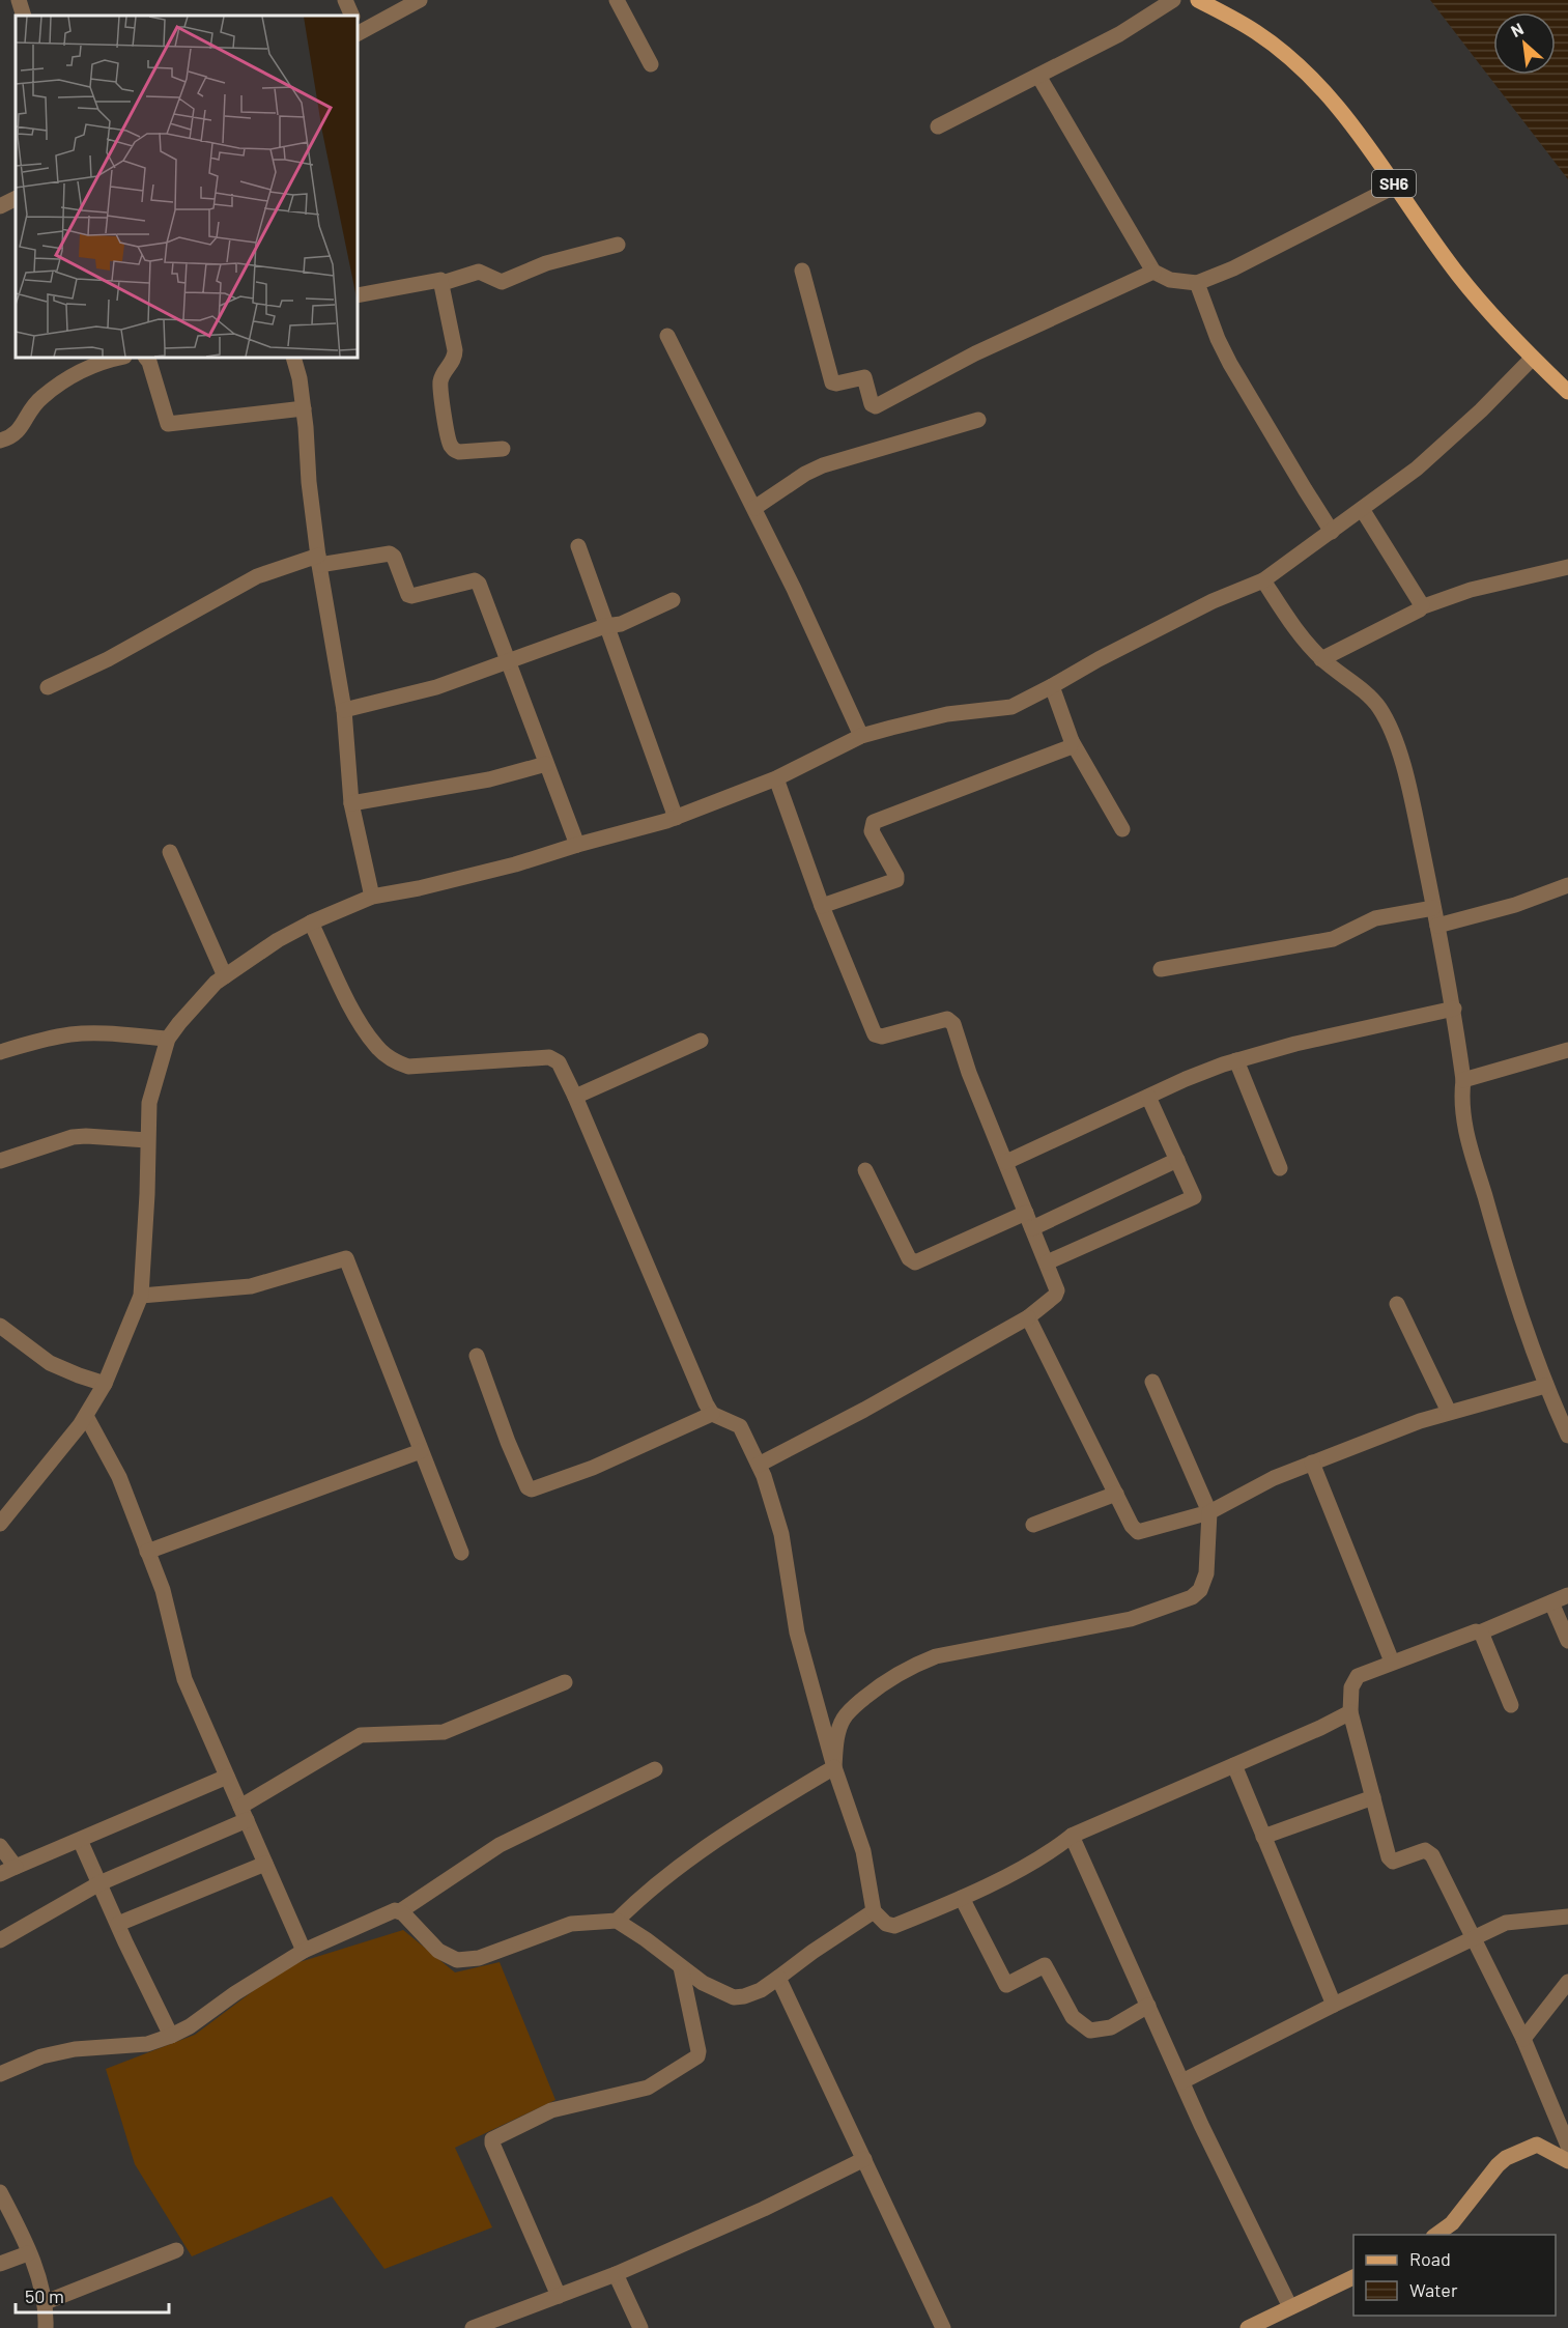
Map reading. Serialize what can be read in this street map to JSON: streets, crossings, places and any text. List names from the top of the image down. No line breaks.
{"streets":{"main road":["SH6"]},"legend":["Road","Water"],"scale_bar":"50 m","north":"top left"}
